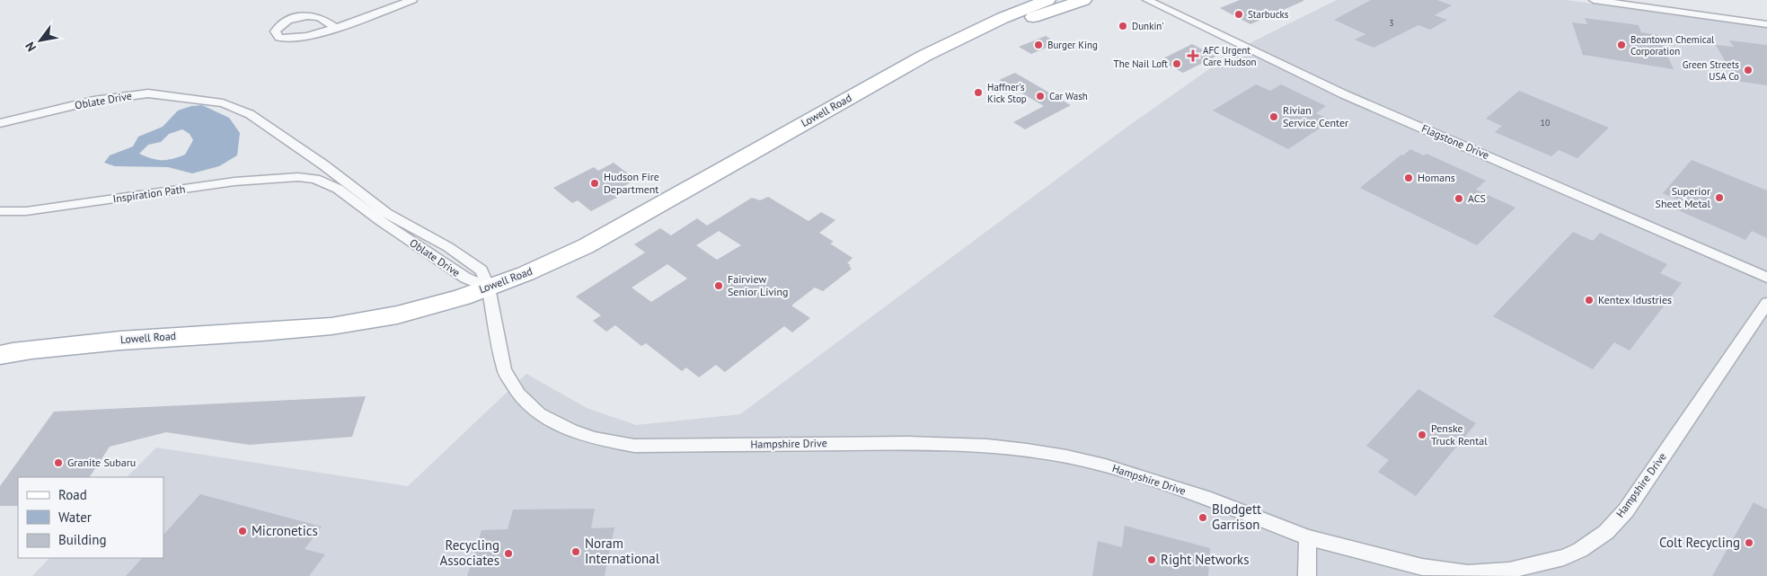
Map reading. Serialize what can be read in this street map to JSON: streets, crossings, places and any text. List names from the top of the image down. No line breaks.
{"streets":{"main road":["Lowell Road"],"street":["Oblate Drive","Flagstone Drive","Inspiration Path","Hampshire Drive"]},"crossings":[["Oblate Drive","Lowell Road"],["Oblate Drive","Inspiration Path"],["Oblate Drive","Hampshire Drive"],["Lowell Road","Hampshire Drive"]],"places":{"other":["Starbucks","Dunkin'","Burger King","Beantown Chemical Corporation","The Nail Loft","Green Streets USA Co","Haffner's Kick Stop","Car Wash","Rivian Service Center","Homans","Hudson Fire Department","Superior Sheet Metal","ACS","Fairview Senior Living","Kentex Idustries","Penske Truck Rental","Granite Subaru","Blodgett Garrison","Micronetics","Colt Recycling","Noram International","Recycling Associates","Right Networks"],"health":["AFC Urgent Care Hudson"]},"house_numbers":["3","10"],"legend":["Road","Water","Building"],"north":"bottom left"}
